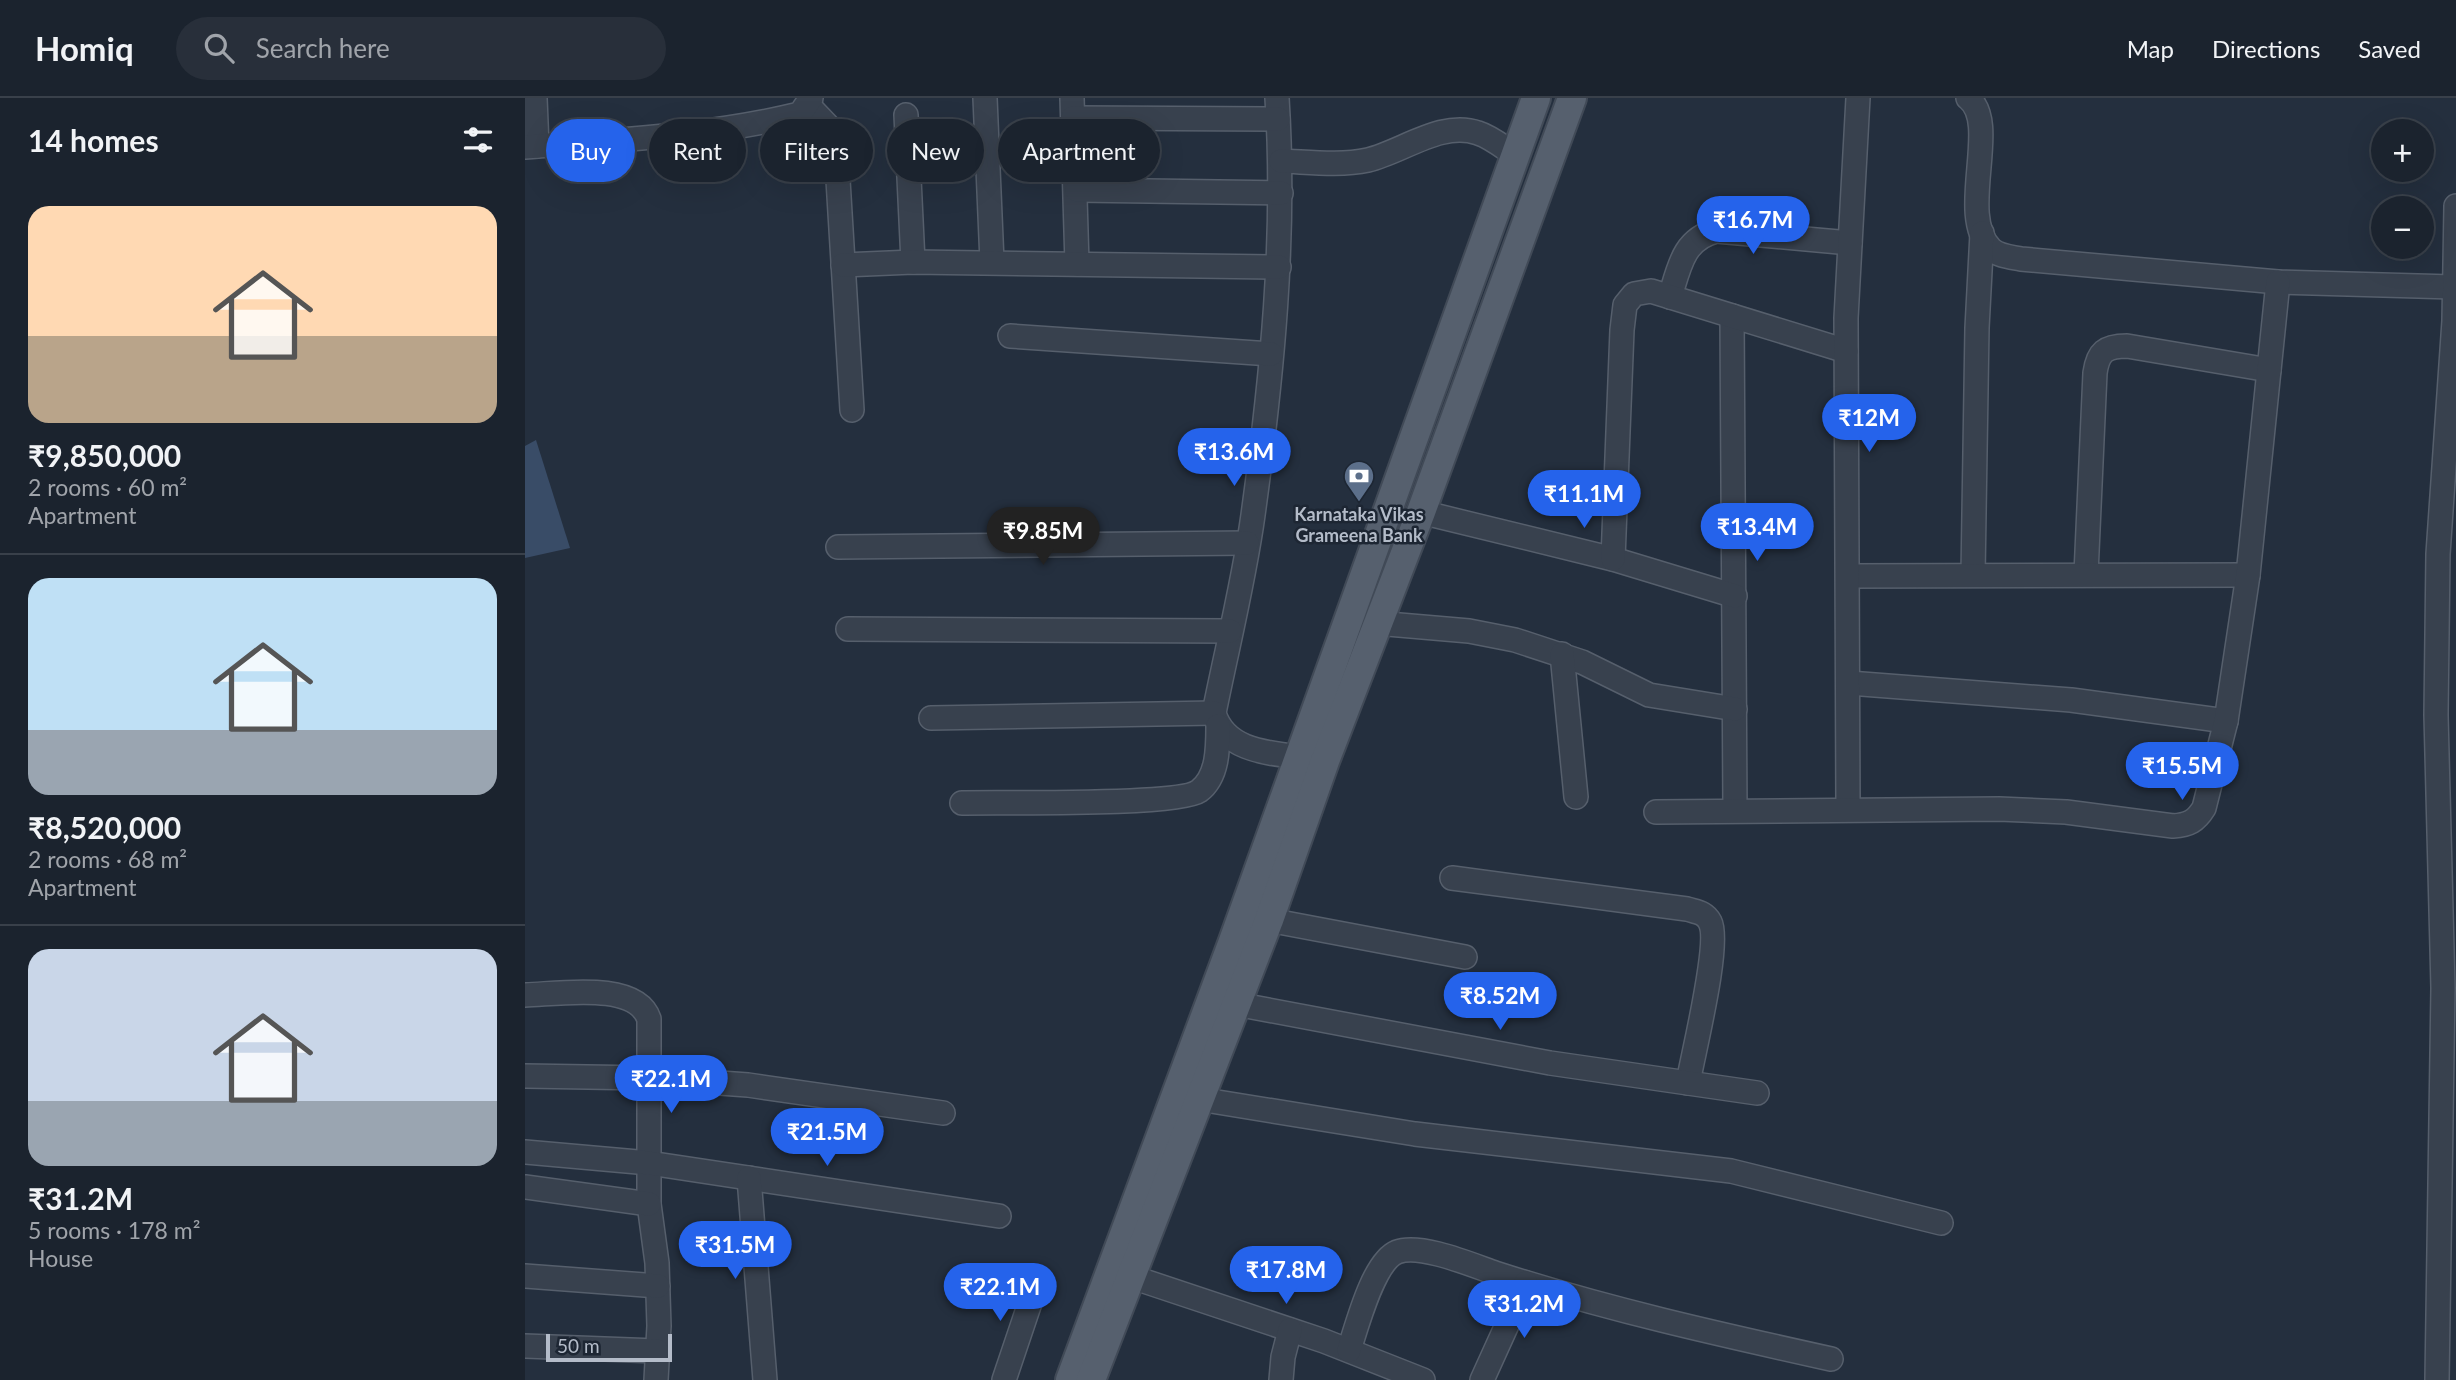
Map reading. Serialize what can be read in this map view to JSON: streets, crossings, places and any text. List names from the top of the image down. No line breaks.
{"places":{"bank":["Karnataka Vikas Grameena Bank"]},"scale_bar":"50 m","page":{"header":"Homiq","search":"Search here","nav":["Map","Directions","Saved"],"heading":"14 homes","map_buttons":["+","−"],"chip":["Buy","Rent","Filters","New","Apartment"],"list":[{"name":"₹9,850,000","note":"2 rooms · 60 m² · Apartment"},{"name":"₹8,520,000","note":"2 rooms · 68 m² · Apartment"},{"name":"₹31.2M","note":"5 rooms · 178 m² · House"}],"price":["₹16.7M","₹12M","₹13.6M","₹11.1M","₹13.4M","₹9.85M","₹15.5M","₹8.52M","₹22.1M","₹21.5M","₹31.5M","₹17.8M","₹22.1M","₹31.2M"],"scale":"50 m"}}
